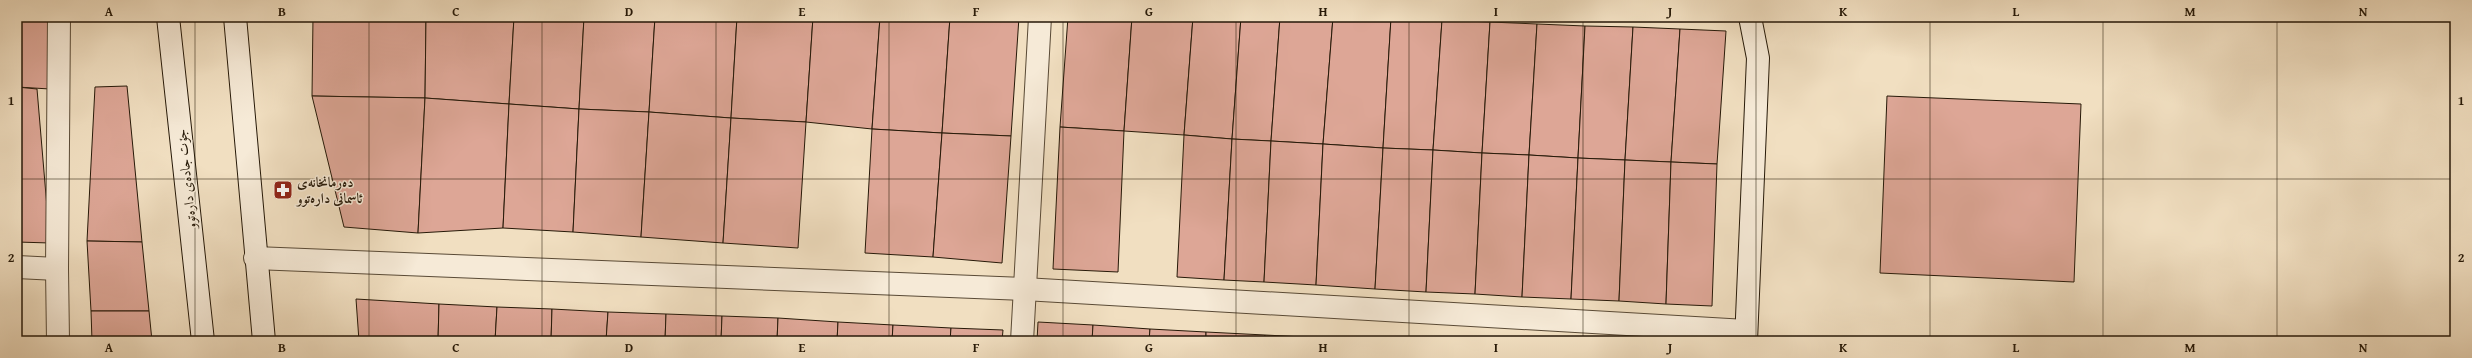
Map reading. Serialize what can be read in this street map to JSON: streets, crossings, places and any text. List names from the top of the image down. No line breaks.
{"streets":{"street":["جۆت جادەی دارەتوو"]},"places":{"pharmacy":["دەرمانخانەی ئاسمانی دارەتوو"]},"grid":{"columns":["A","B","C","D","E","F","G","H","I","J","K","L","M","N"],"rows":["1","2"]}}
